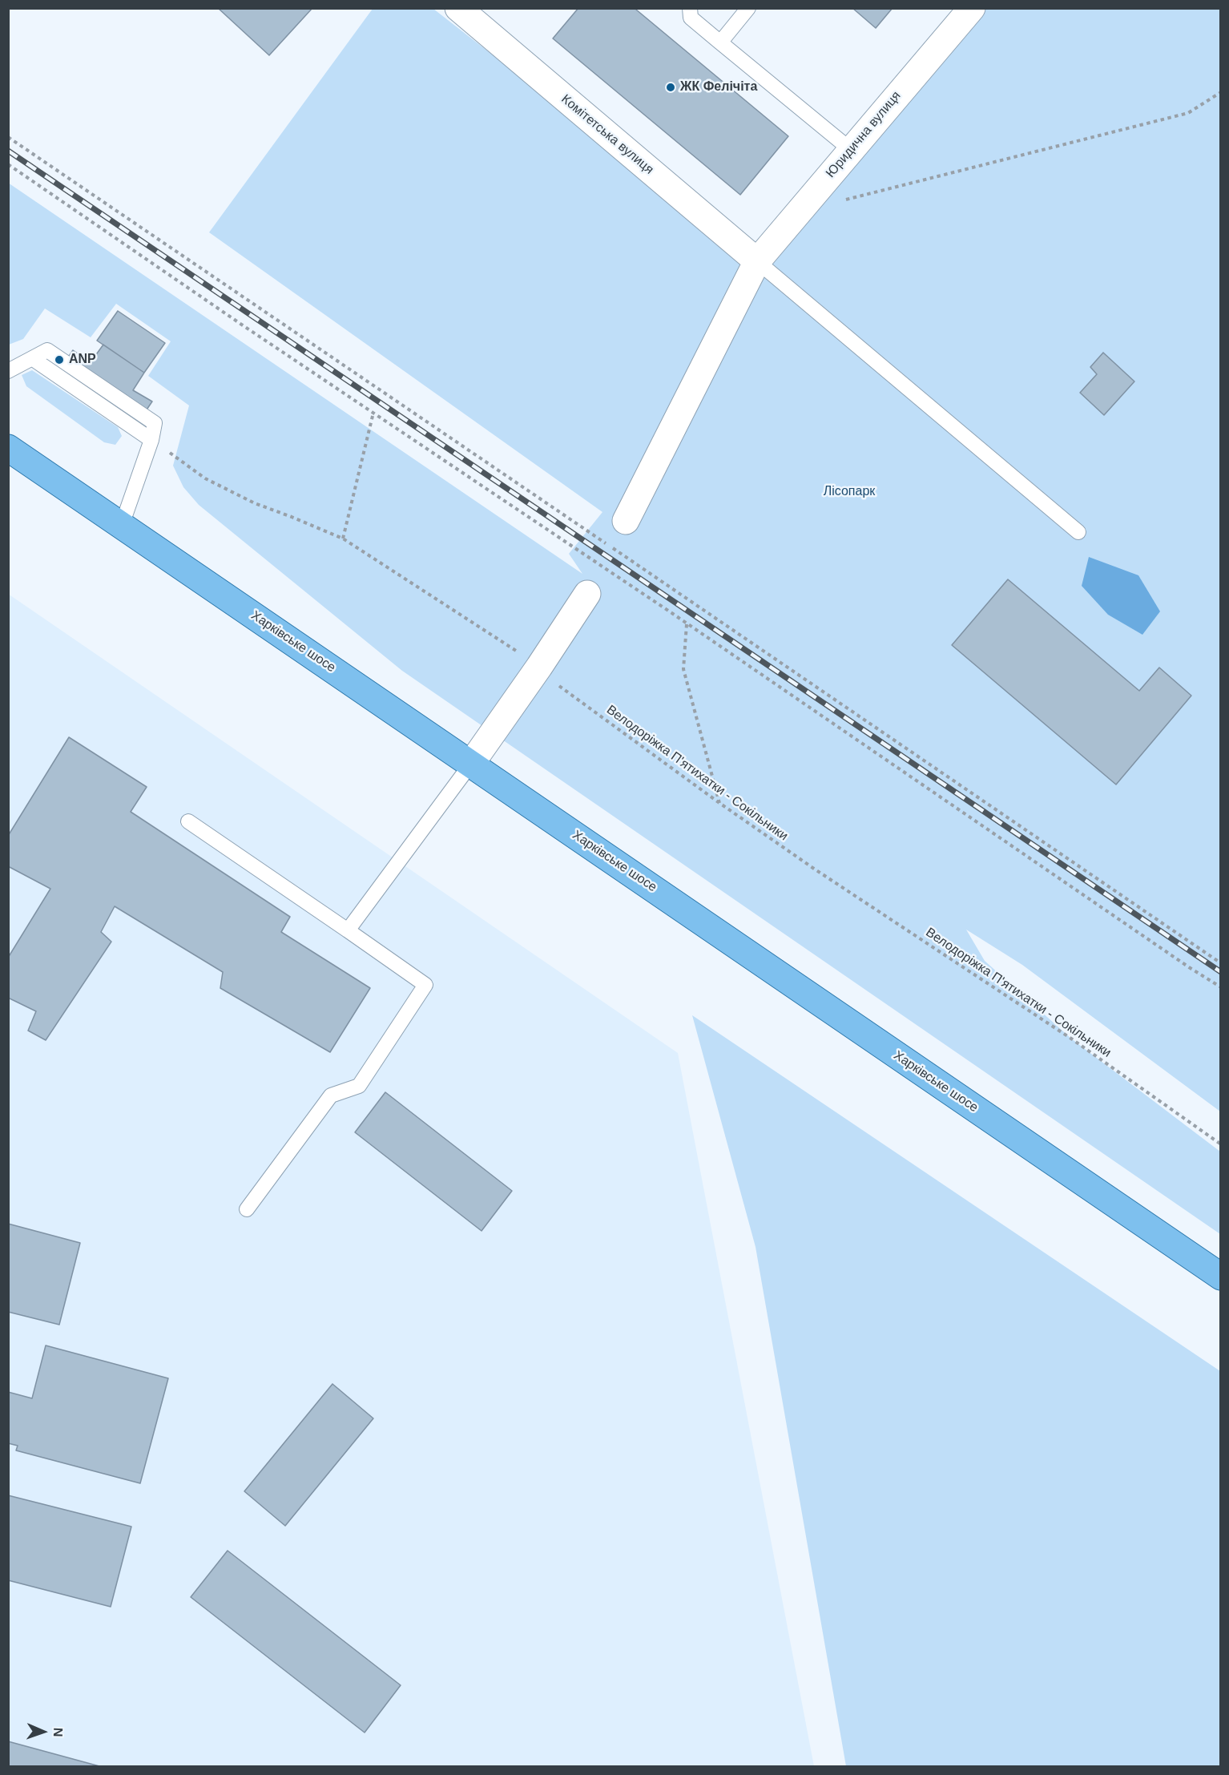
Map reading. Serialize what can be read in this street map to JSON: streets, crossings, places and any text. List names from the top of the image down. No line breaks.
{"streets":{"main road":["Харківське шосе"],"street":["Комітетська вулиця","Юридична вулиця"],"path":["Велодоріжка П'ятихатки - Сокільники"]},"crossings":[["Комітетська вулиця","Юридична вулиця"]],"parks":["Лісопарк"],"places":["ЖК Фелічіта","ANP"],"north":"right"}
